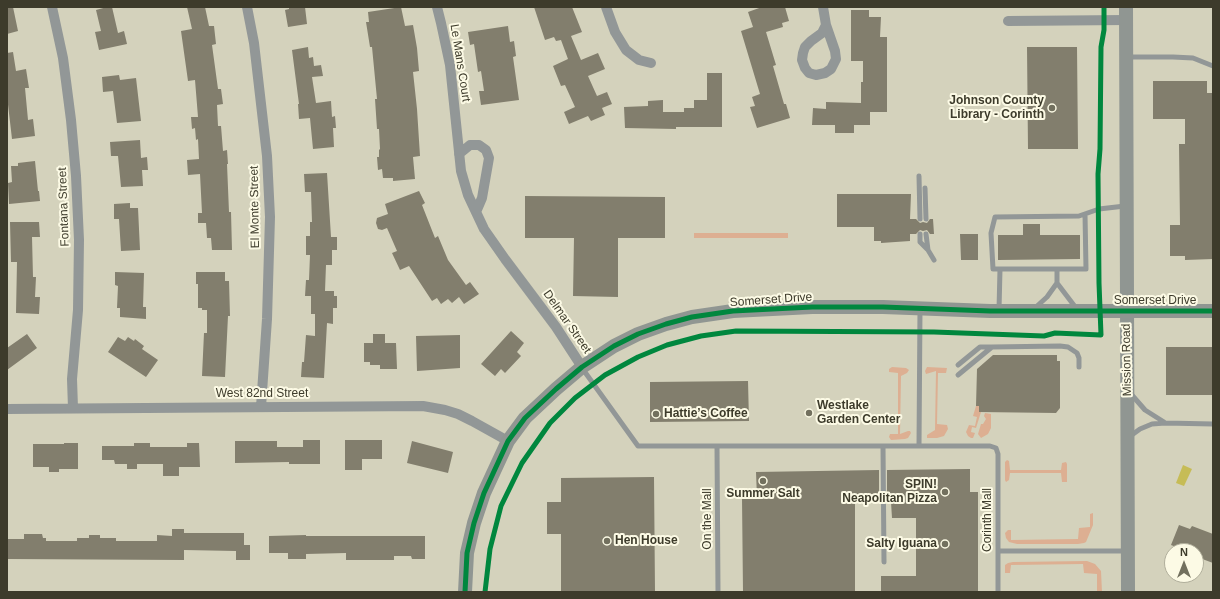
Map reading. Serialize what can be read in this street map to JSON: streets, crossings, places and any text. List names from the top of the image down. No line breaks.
{"streets":{"street":["Le Mans Court","Fontana Street","El Monte Street","Somerset Drive","Delmar Street","Mission Road","West 82nd Street"],"lane":["On the Mall","Corinth Mall"]},"crossings":[["Le Mans Court","Delmar Street"],["Fontana Street","West 82nd Street"],["El Monte Street","West 82nd Street"],["Somerset Drive","Delmar Street"],["Somerset Drive","Mission Road"],["Somerset Drive","West 82nd Street"],["Delmar Street","On the Mall"]],"places":["Johnson County Library - Corinth","Westlake Garden Center","Hattie’s Coffee","Summer Salt","SPIN! Neapolitan Pizza","Hen House","Salty Iguana"],"north":"top"}
